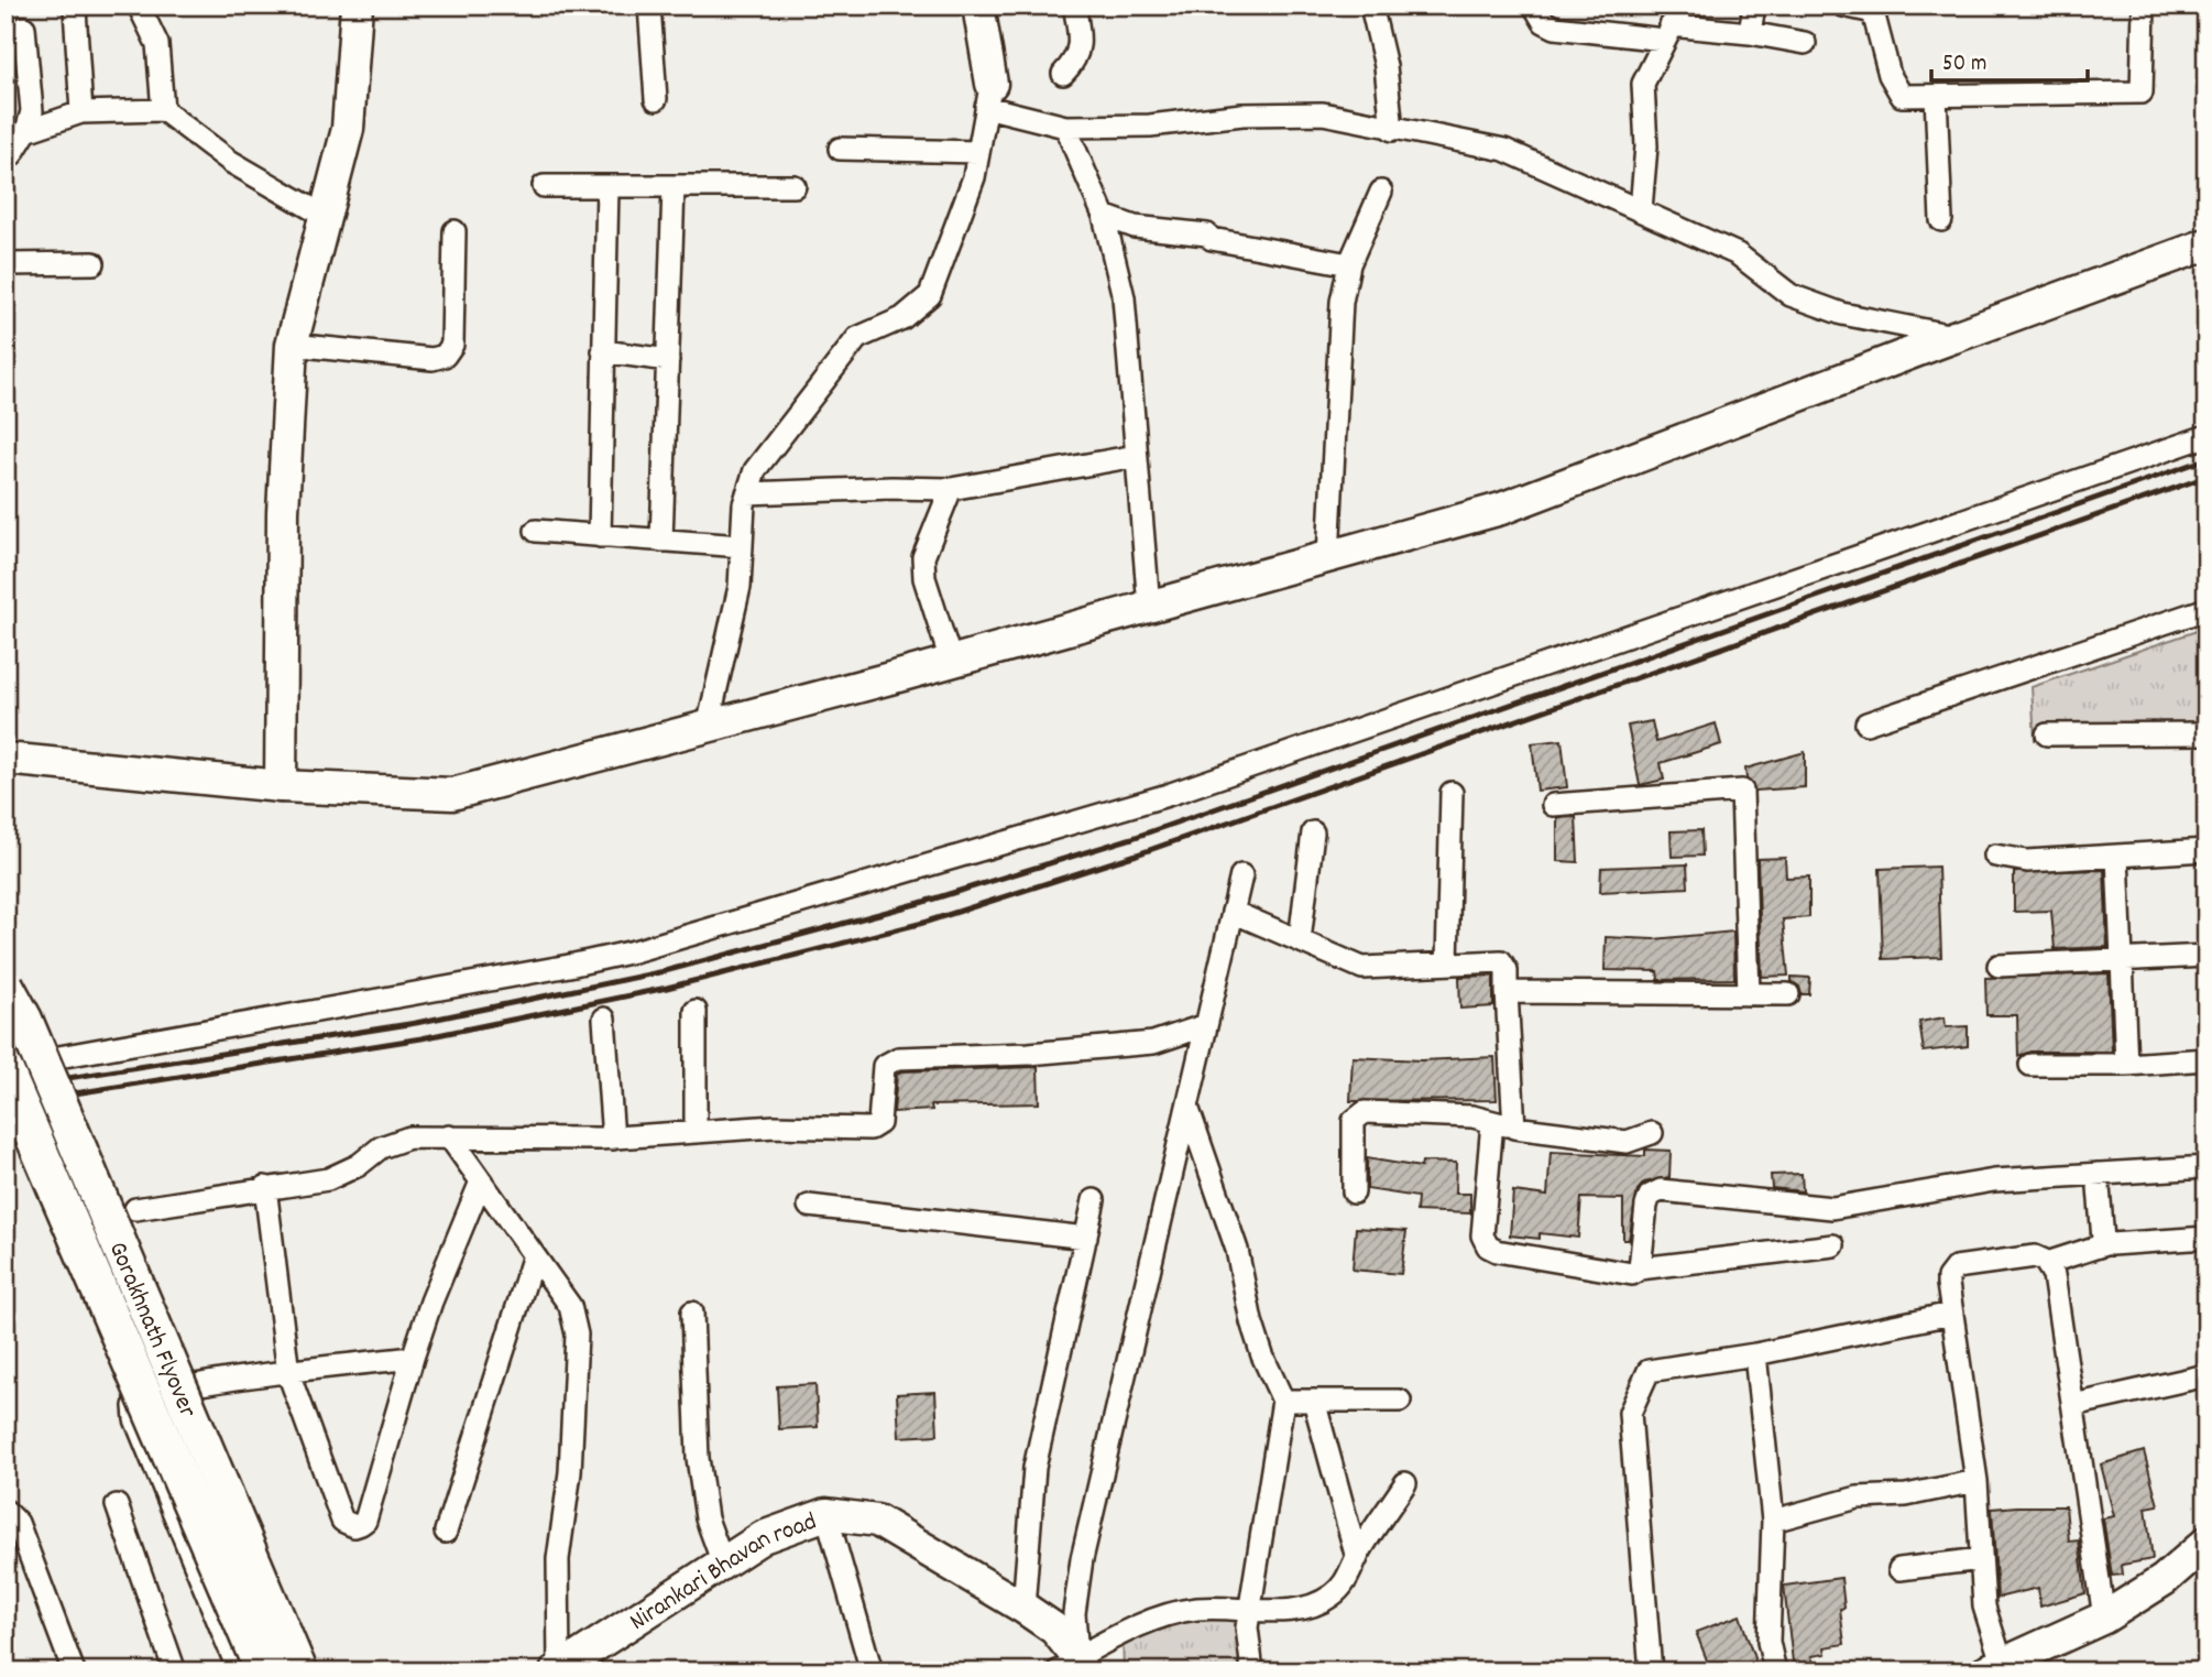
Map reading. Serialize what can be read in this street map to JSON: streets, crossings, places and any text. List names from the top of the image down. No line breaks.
{"streets":{"main road":["Gorakhnath Flyover"],"street":["Nirankari Bhavan road"]},"scale_bar":"50 m"}
